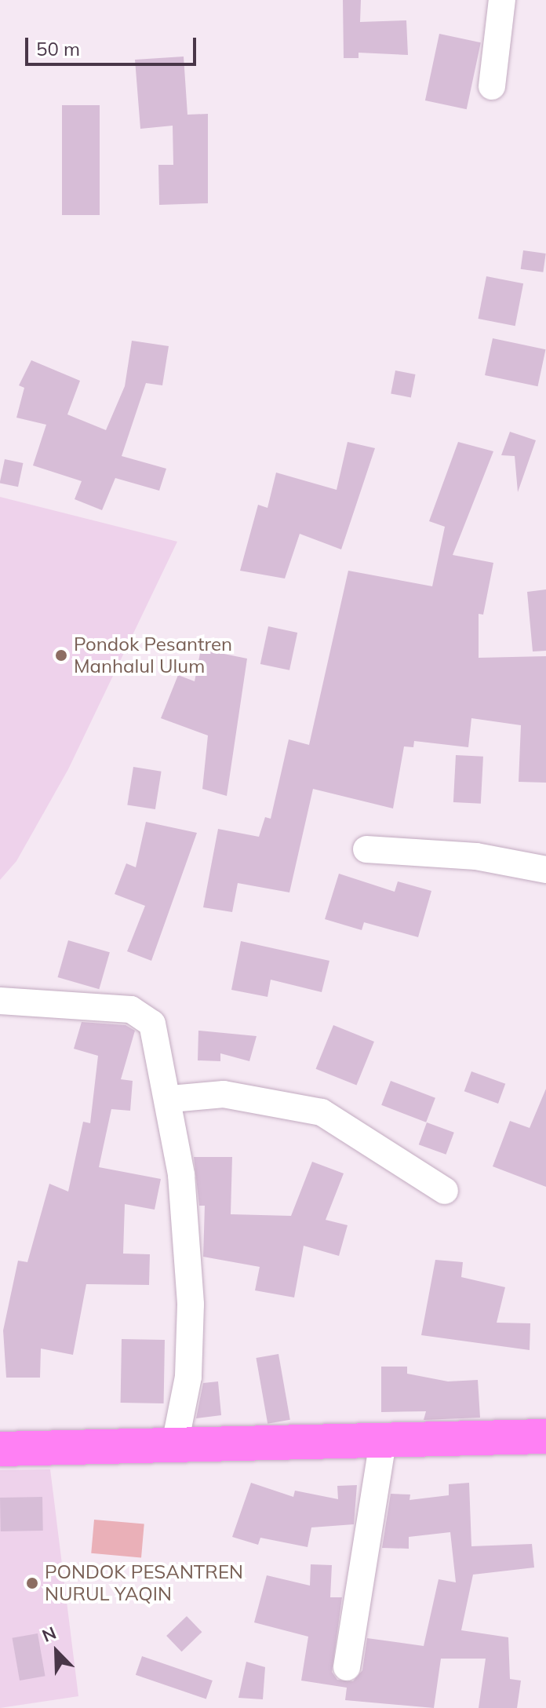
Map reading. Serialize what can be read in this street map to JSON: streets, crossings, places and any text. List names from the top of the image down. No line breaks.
{"places":["Pondok Pesantren Manhalul Ulum","PONDOK PESANTREN NURUL YAQIN"],"scale_bar":"50 m","north":"top left"}
